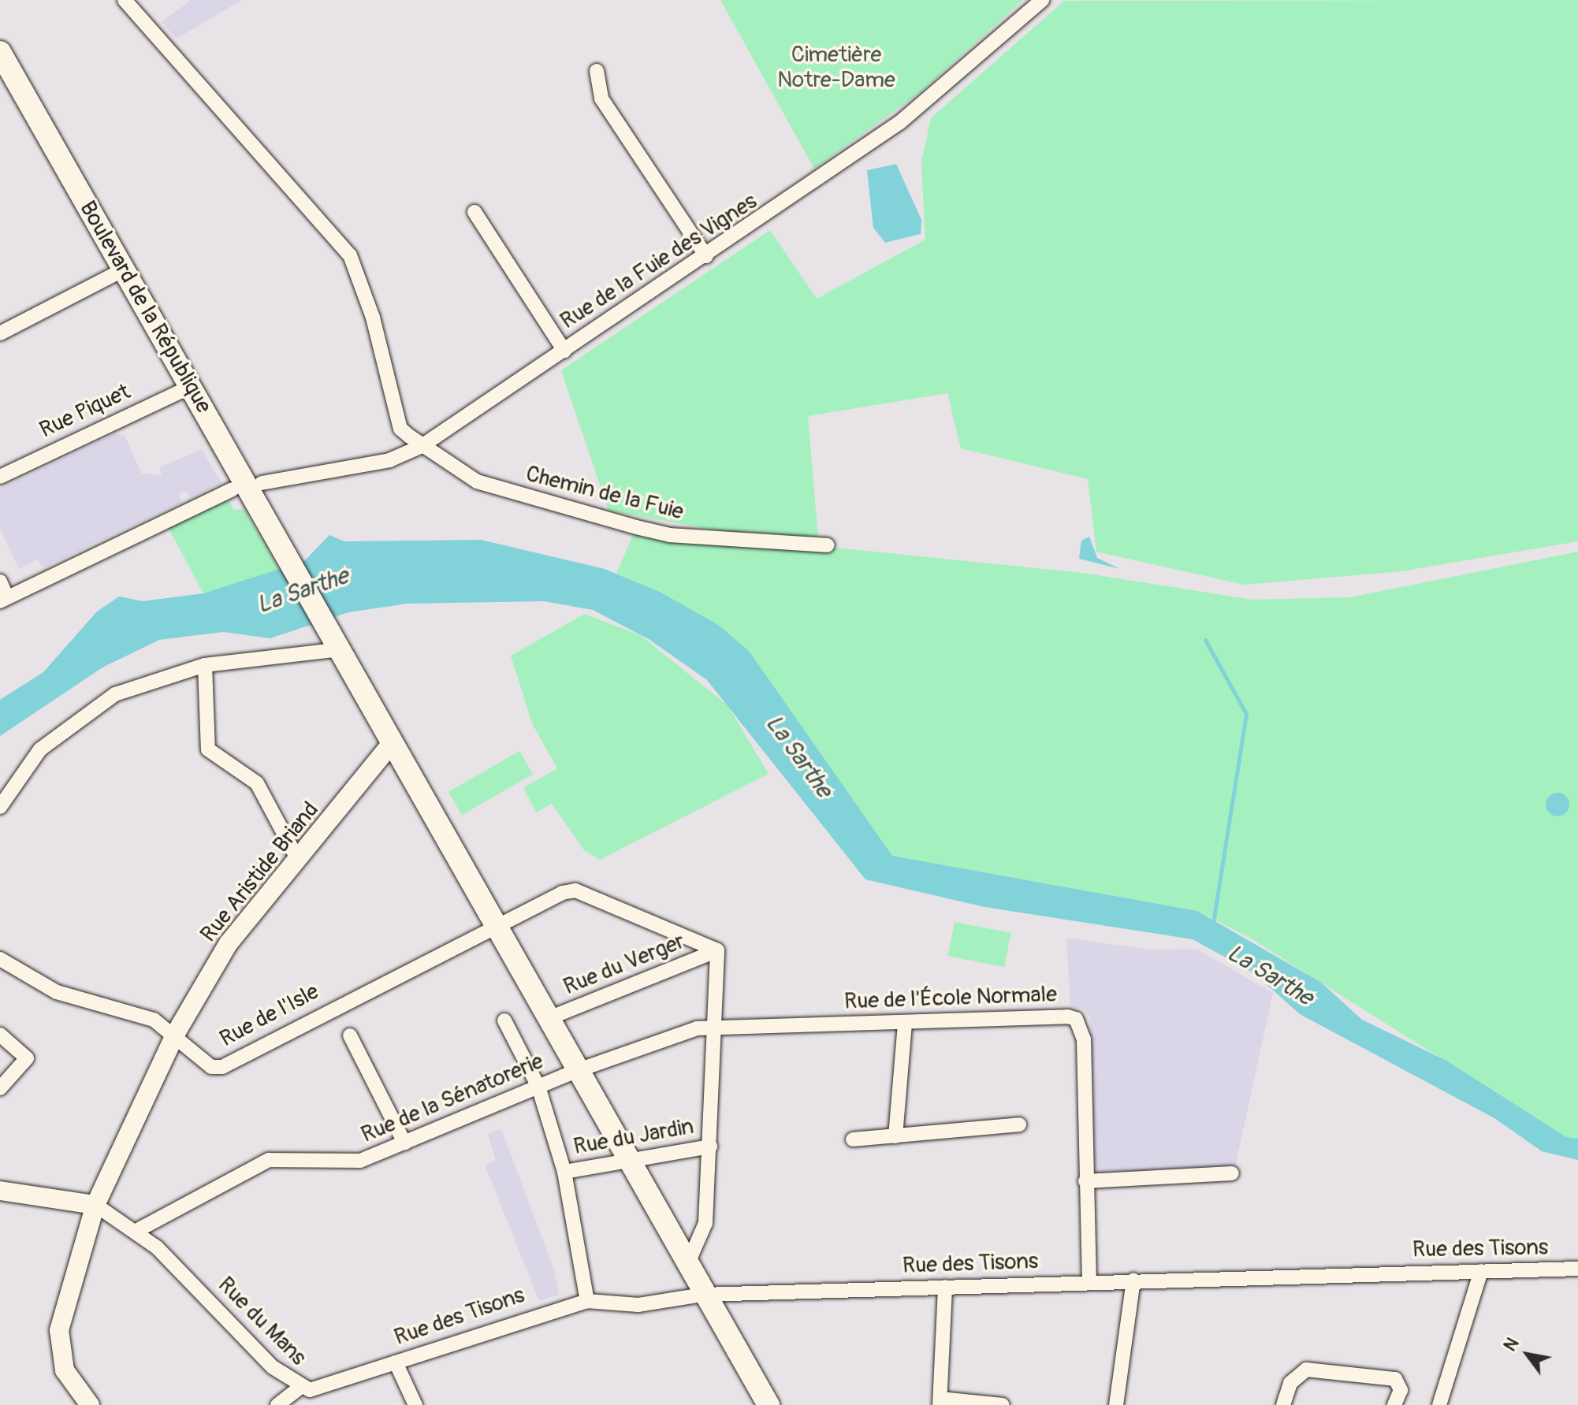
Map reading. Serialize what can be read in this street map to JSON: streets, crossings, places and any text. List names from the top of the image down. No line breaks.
{"streets":{"main road":["Boulevard de la République"],"street":["Rue de la Fuie des Vignes","Rue Piquet","Chemin de la Fuie","Rue Aristide Briand","Rue du Verger","Rue de l'École Normale","Rue de l'Isle","Rue de la Sénatorerie","Rue du Jardin","Rue des Tisons","Rue du Mans"]},"crossings":[["Rue de la Fuie des Vignes","Chemin de la Fuie"],["Boulevard de la République","Rue Piquet"],["Rue Aristide Briand","Rue de l'Isle"],["Rue du Verger","Rue de l'Isle"],["Rue de l'École Normale","Rue de la Sénatorerie"],["Rue de l'École Normale","Rue des Tisons"],["Rue de la Sénatorerie","Rue du Mans"],["Rue des Tisons","Rue du Mans"]],"water":["La Sarthe"],"parks":["Cimetière Notre-Dame"],"north":"top left"}
